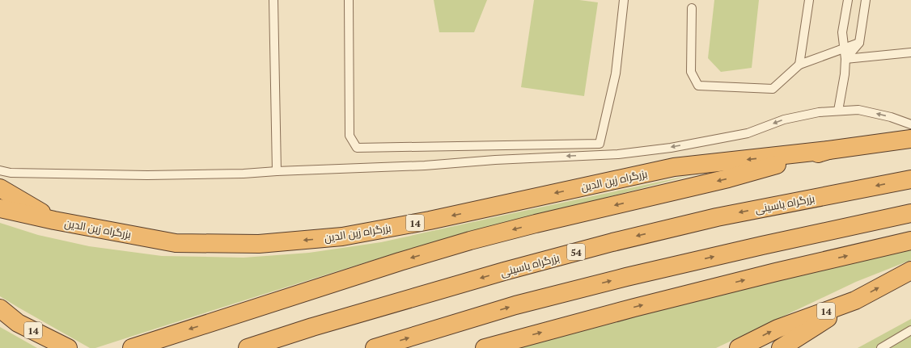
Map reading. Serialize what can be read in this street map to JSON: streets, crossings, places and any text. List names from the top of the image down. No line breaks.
{"streets":{"highway":["بزرگراه زین الدین","بزرگراه یاسینی","14","54"]}}
